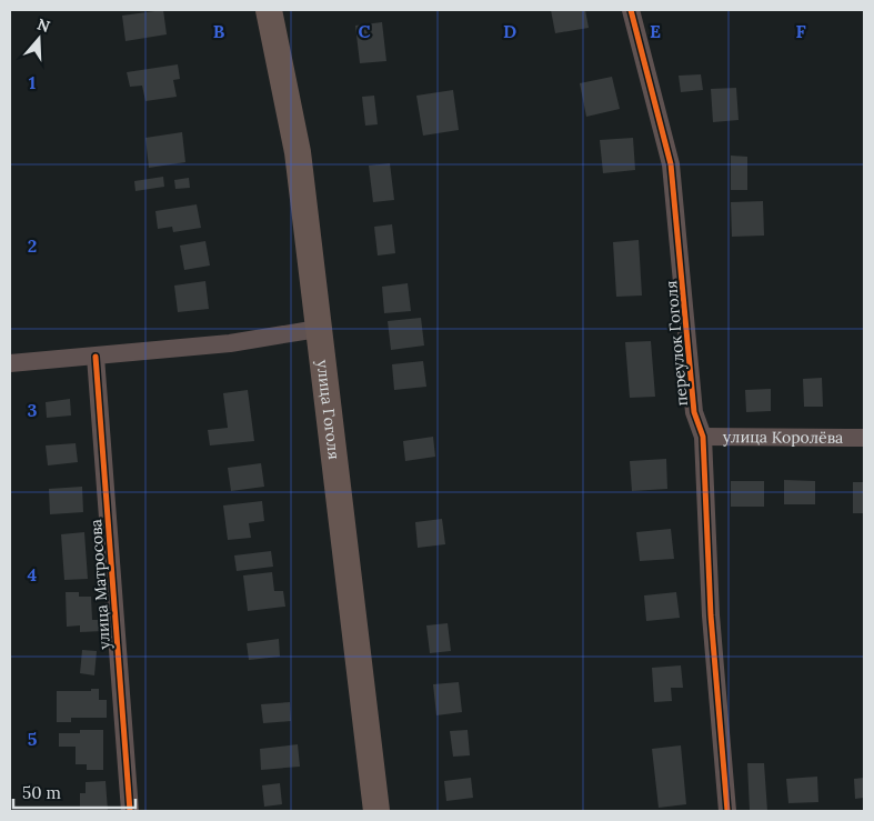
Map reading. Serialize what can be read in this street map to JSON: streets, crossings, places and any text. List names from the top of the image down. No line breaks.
{"streets":{"main road":["улица Гоголя"],"street":["переулок Гоголя","улица Королёва","улица Матросова"]},"crossings":[["переулок Гоголя","улица Королёва"]],"scale_bar":"50 m","north":"top","grid":{"columns":["B","C","D","E","F"],"rows":["1","2","3","4","5"]}}
